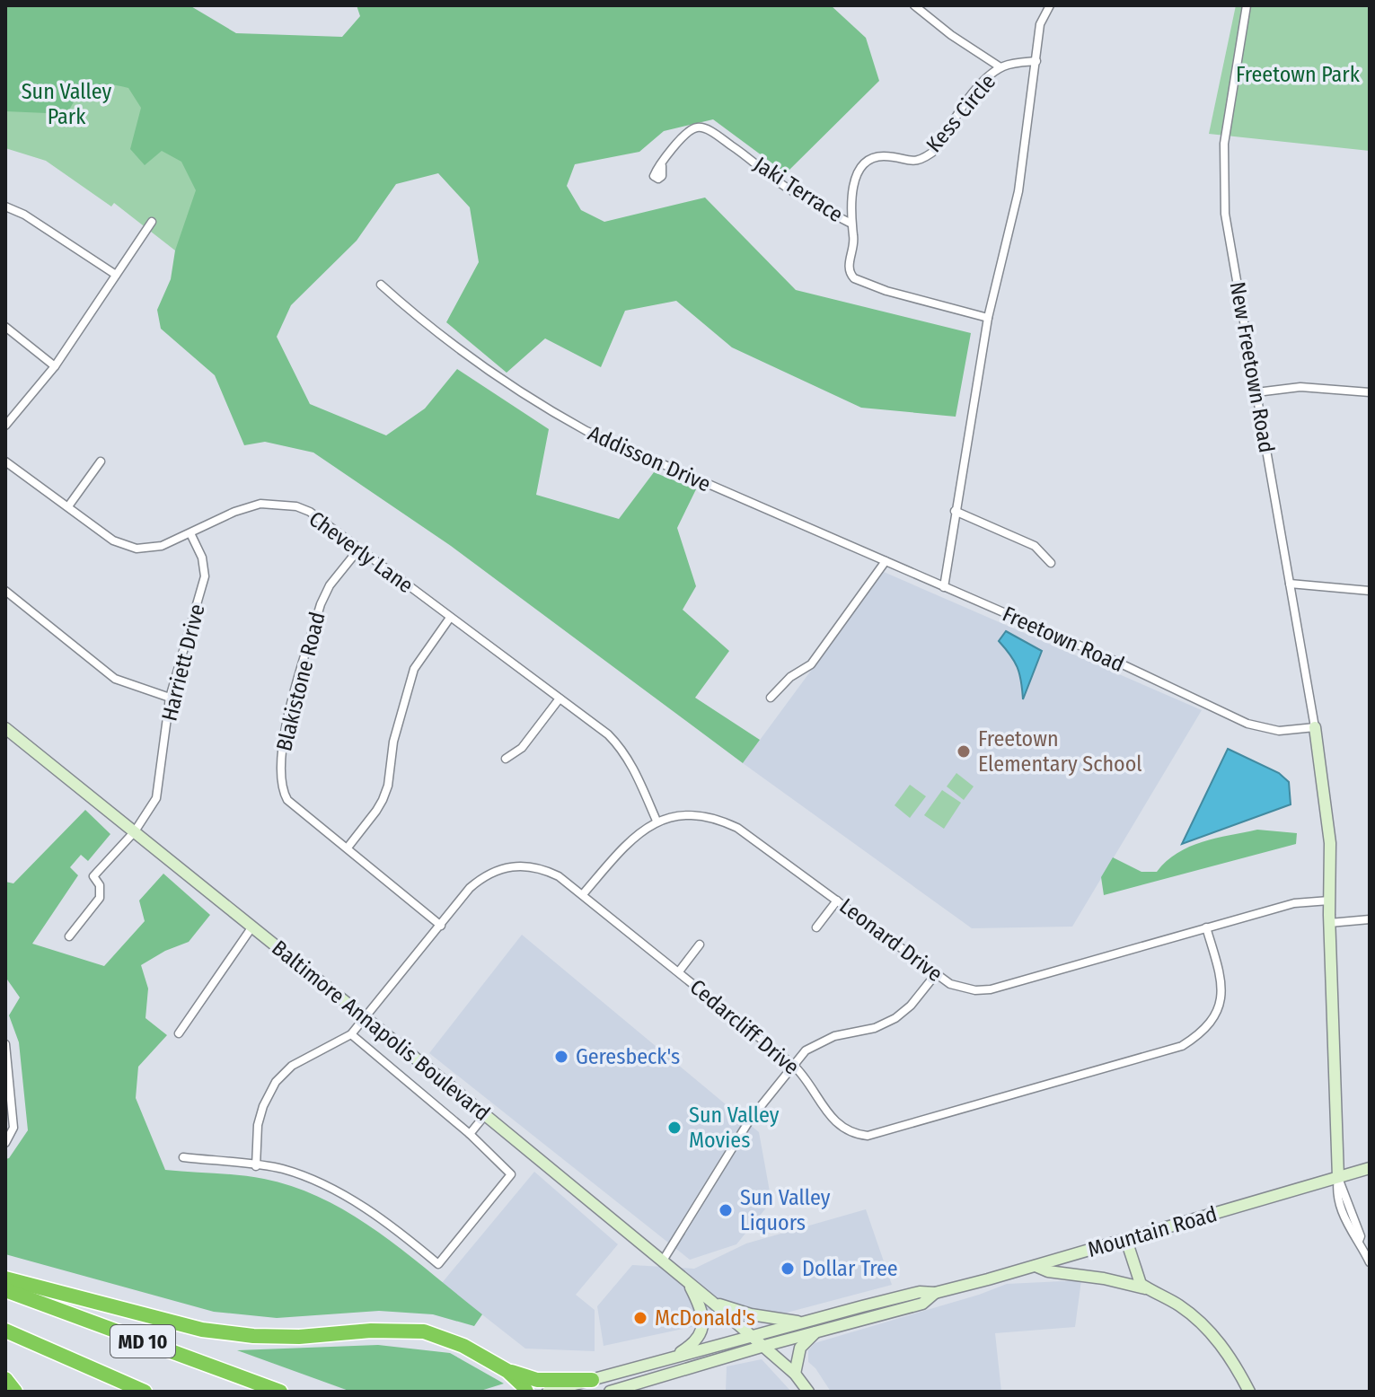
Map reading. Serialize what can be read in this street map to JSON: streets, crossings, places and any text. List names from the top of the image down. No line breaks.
{"streets":{"highway":["MD 10"],"main road":["Baltimore Annapolis Boulevard","Mountain Road"],"street":["Kess Circle","Jaki Terrace","New Freetown Road","Addisson Drive","Cheverly Lane","Freetown Road","Harriett Drive","Blakistone Road","Leonard Drive","Cedarcliff Drive"]},"crossings":[["Kess Circle","Jaki Terrace"],["New Freetown Road","Freetown Road"],["Addisson Drive","Freetown Road"],["Cheverly Lane","Harriett Drive"],["Cheverly Lane","Blakistone Road"],["Cheverly Lane","Leonard Drive"],["Harriett Drive","Baltimore Annapolis Boulevard"],["Blakistone Road","Cedarcliff Drive"],["Leonard Drive","Cedarcliff Drive"],["Cedarcliff Drive","Baltimore Annapolis Boulevard"],["Baltimore Annapolis Boulevard","Mountain Road"]],"parks":["Freetown Park","Sun Valley Park"],"places":["Freetown Elementary School","Geresbeck's","Sun Valley Movies","Sun Valley Liquors","Dollar Tree","McDonald's"]}
